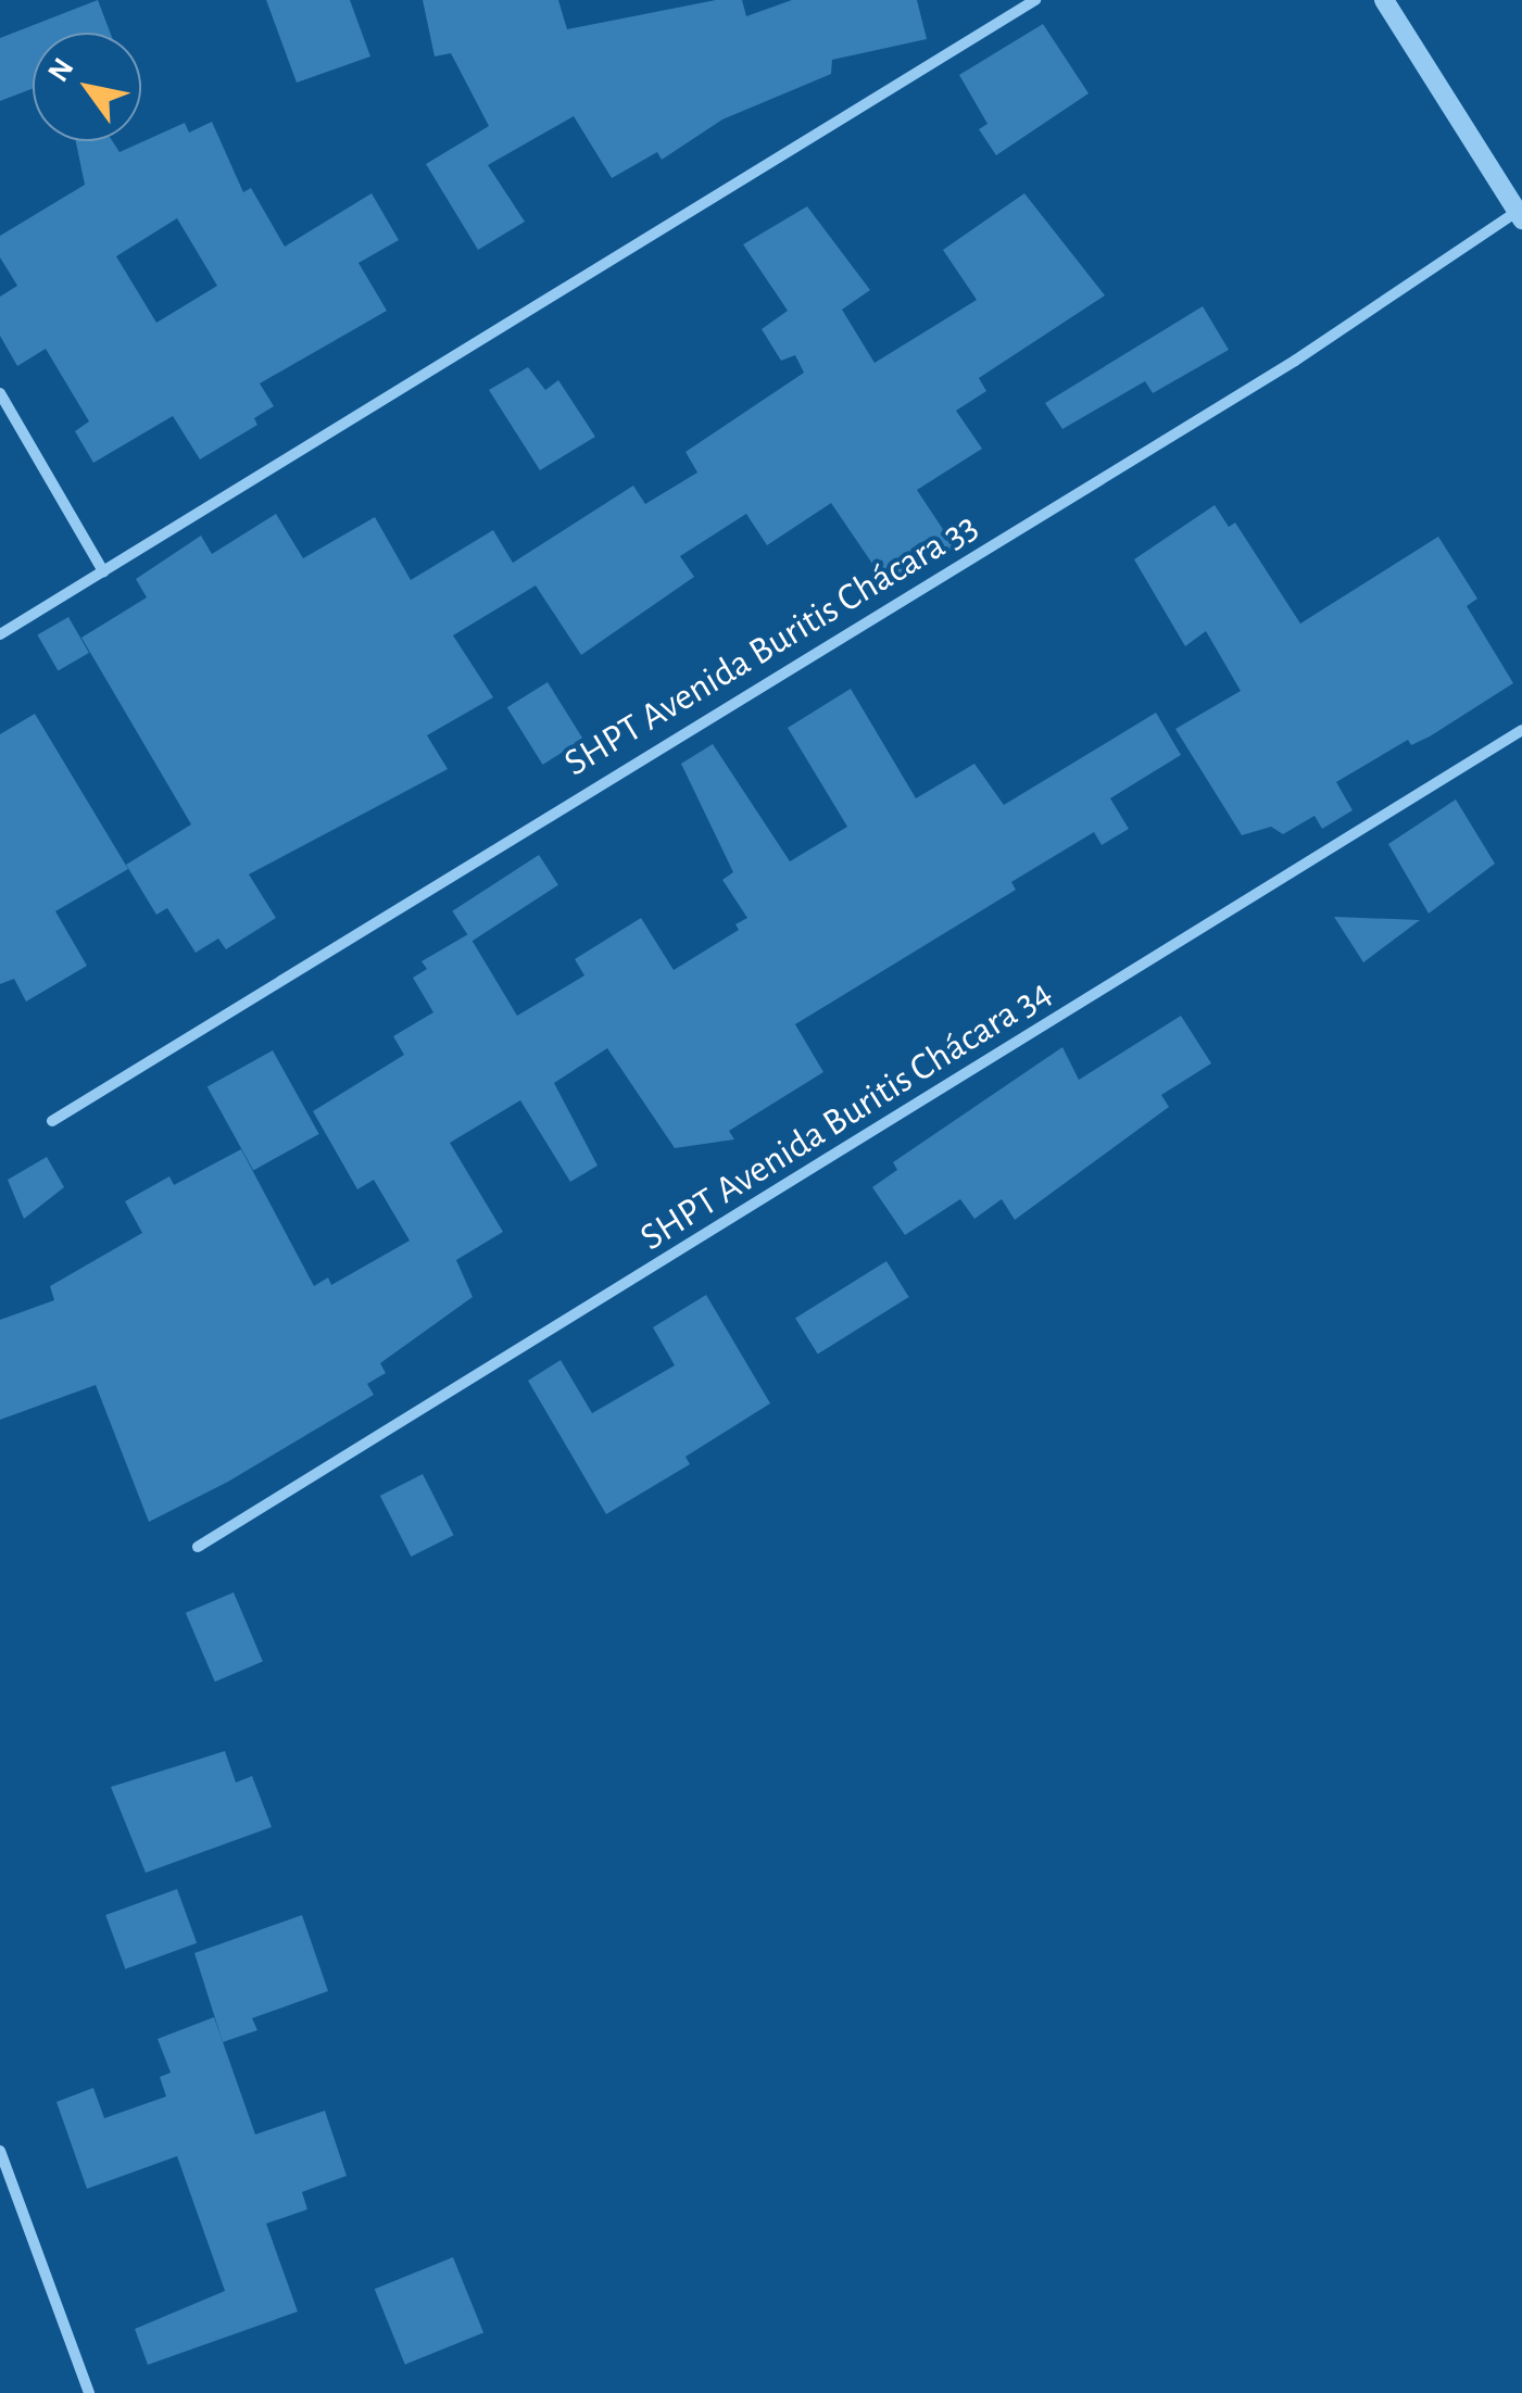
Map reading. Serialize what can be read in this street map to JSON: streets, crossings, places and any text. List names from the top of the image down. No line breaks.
{"streets":{"street":["SHPT Avenida Buritis Chácara 33","SHPT Avenida Buritis Chácara 34"]},"north":"top left"}
